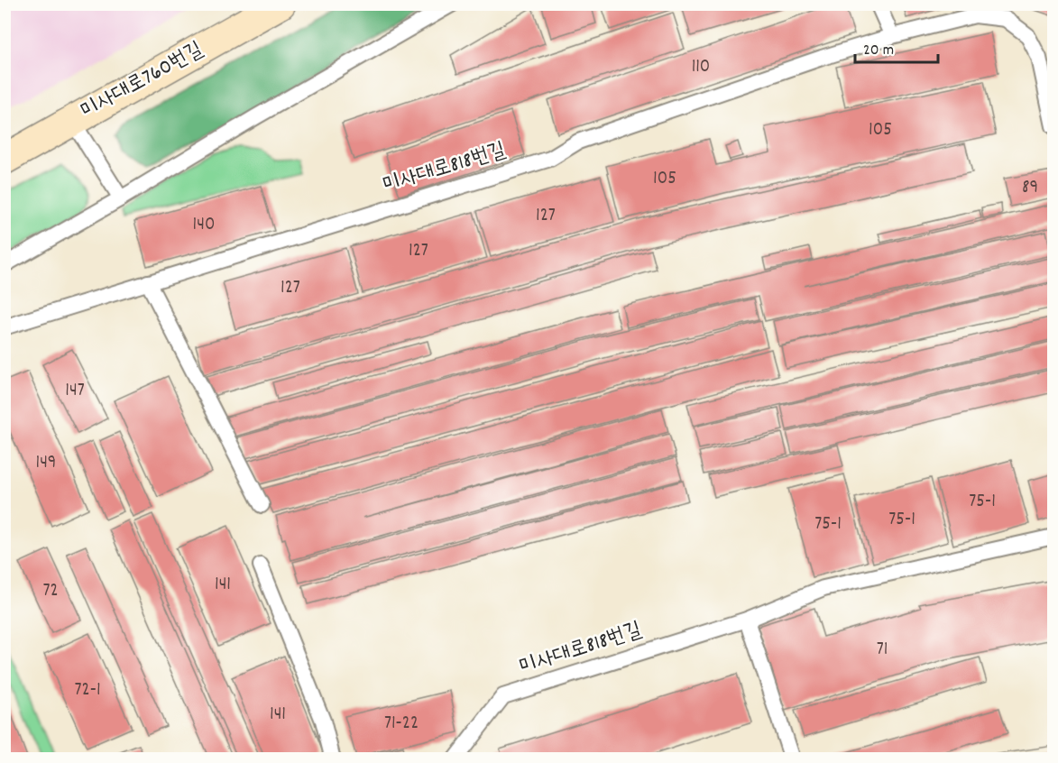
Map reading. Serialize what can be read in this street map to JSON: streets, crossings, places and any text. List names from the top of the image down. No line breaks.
{"streets":{"main road":["미사대로760번길"],"lane":["미사대로818번길"]},"house_numbers":["110","105","105","89","127","140","127","127","147","149","75-1","75-1","75-1","141","72","71","72-1","141","71-22"],"scale_bar":"20 m"}
